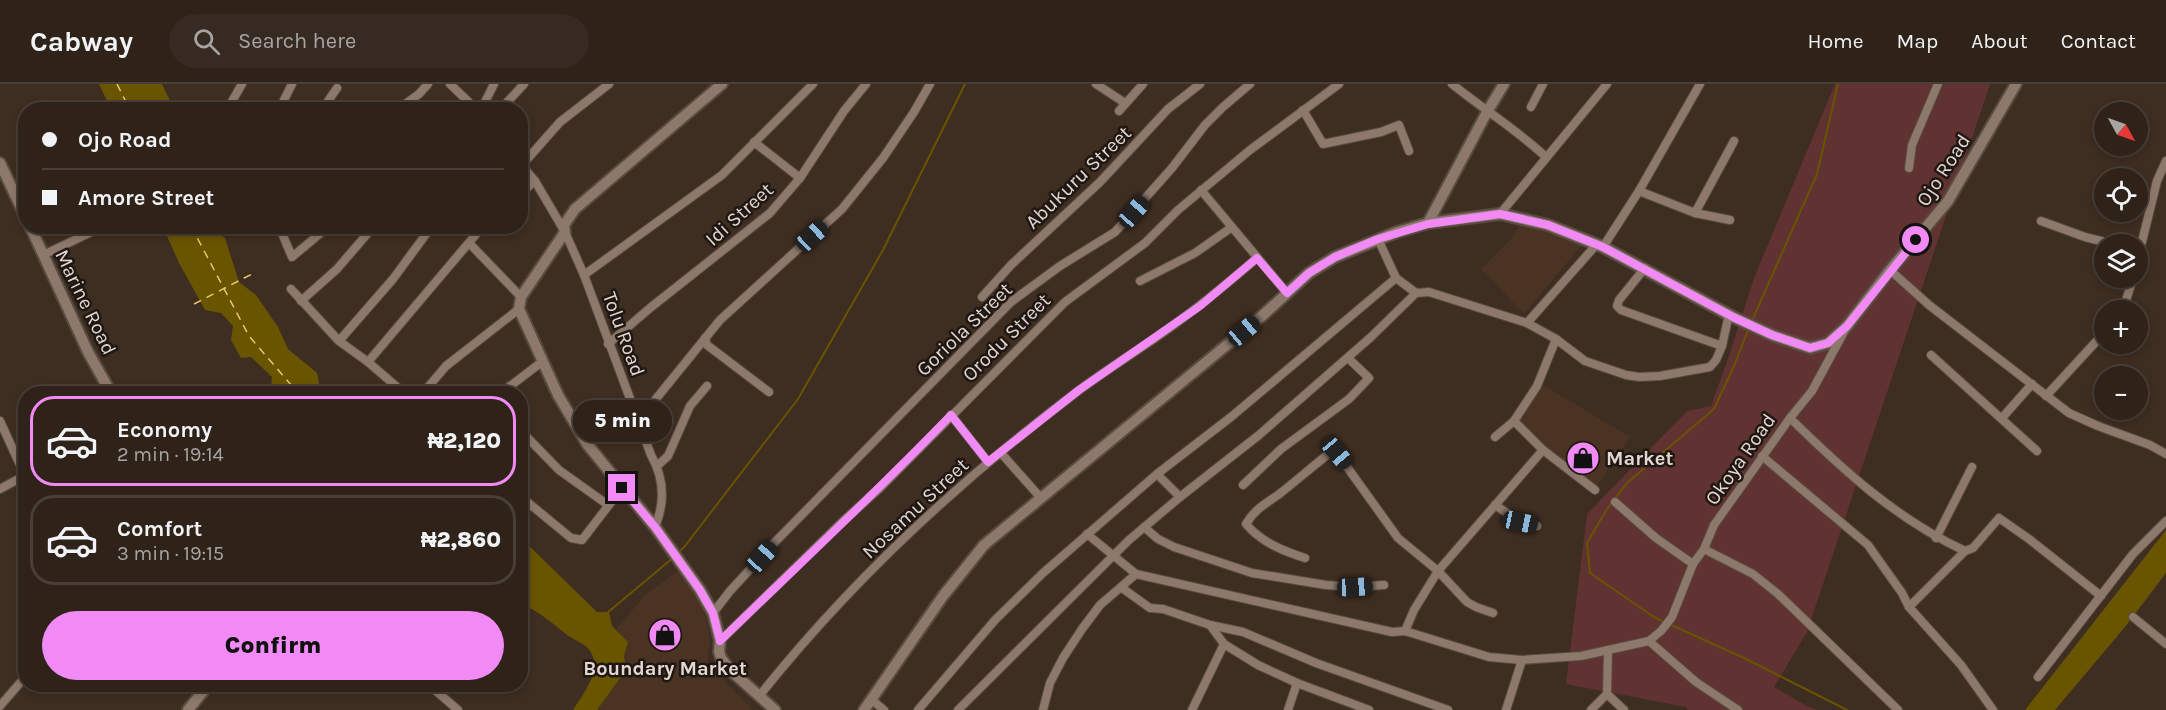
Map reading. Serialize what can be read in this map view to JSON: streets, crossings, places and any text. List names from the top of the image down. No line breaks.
{"streets":{"street":["Ojo Road","Abukuru Street","Idi Street","Marine Road","Goriola Street","Tolu Road","Orodu Street","Okoya Road","Nosamu Street"]},"crossings":[["Ojo Road","Okoya Road"],["Idi Street","Tolu Road"]],"places":{"shop":["Market","Boundary Market"]},"north":"bottom right","page":{"header":"Cabway","search":"Search here","nav":["Home","Map","About","Contact"],"map_buttons":["+","−"],"banner":["Ojo Road","Amore Street"],"list":[{"name":"Economy","note":"2 min · 19:14","value":"₦2,120"},{"name":"Comfort","note":"3 min · 19:15","value":"₦2,860"}],"bubble":"5 min","buttons":"Confirm"}}
